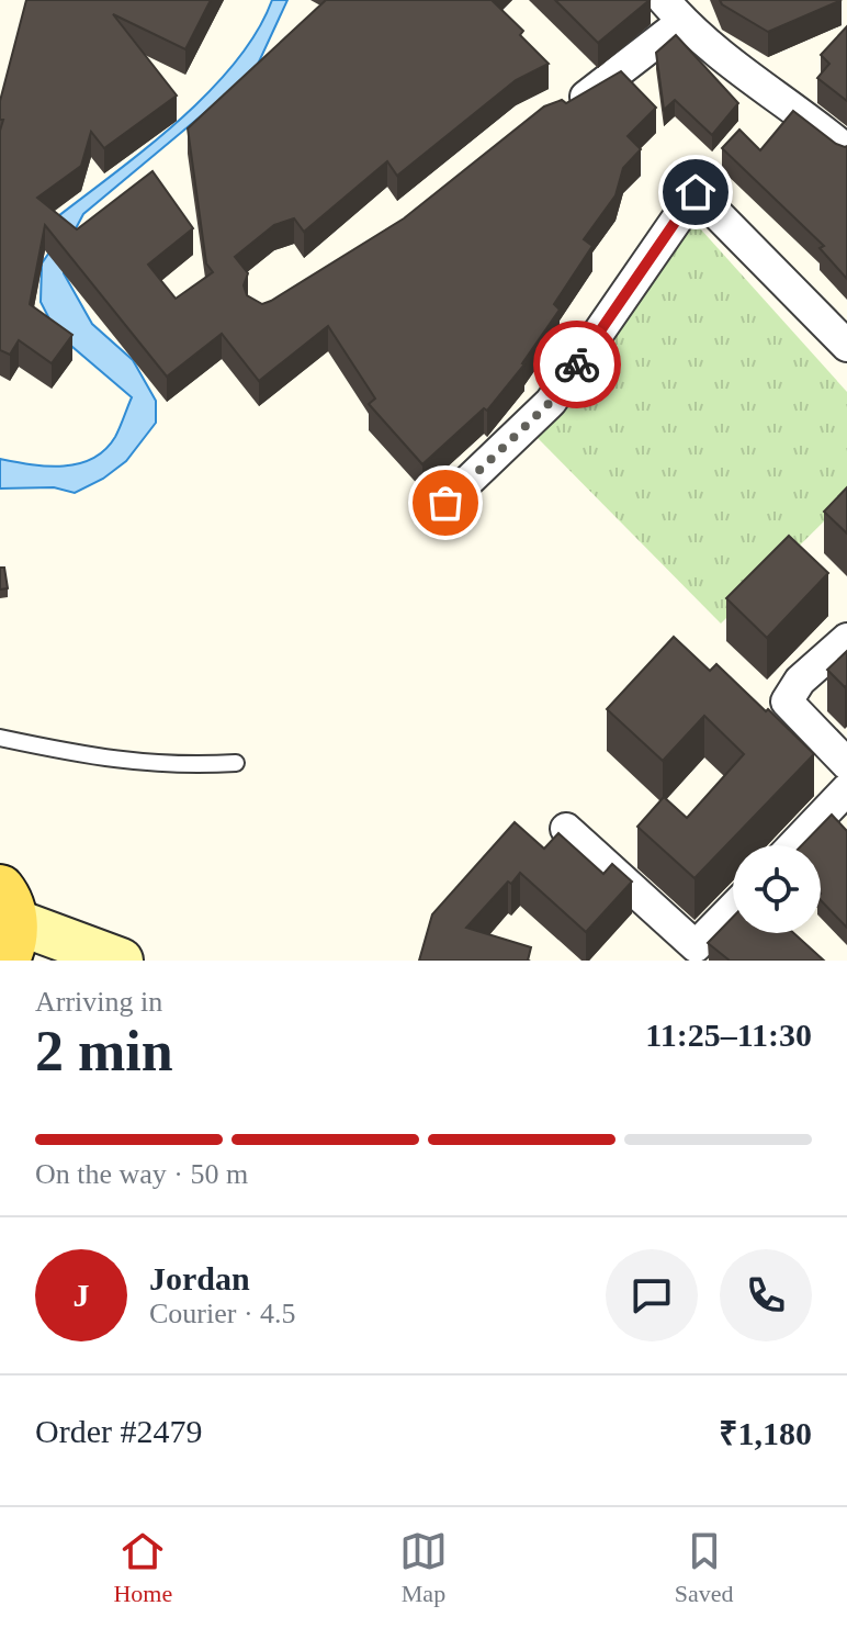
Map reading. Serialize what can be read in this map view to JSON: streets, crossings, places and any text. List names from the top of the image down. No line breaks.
{"page":{"heading":["2 min","Arriving in","11:25–11:30"],"panel":["Jordan","Courier · 4.5","Order #2479","₹1,180"],"bar":"On the way · 50 m","round":"J","tabs":["Home","Map","Saved"]}}
